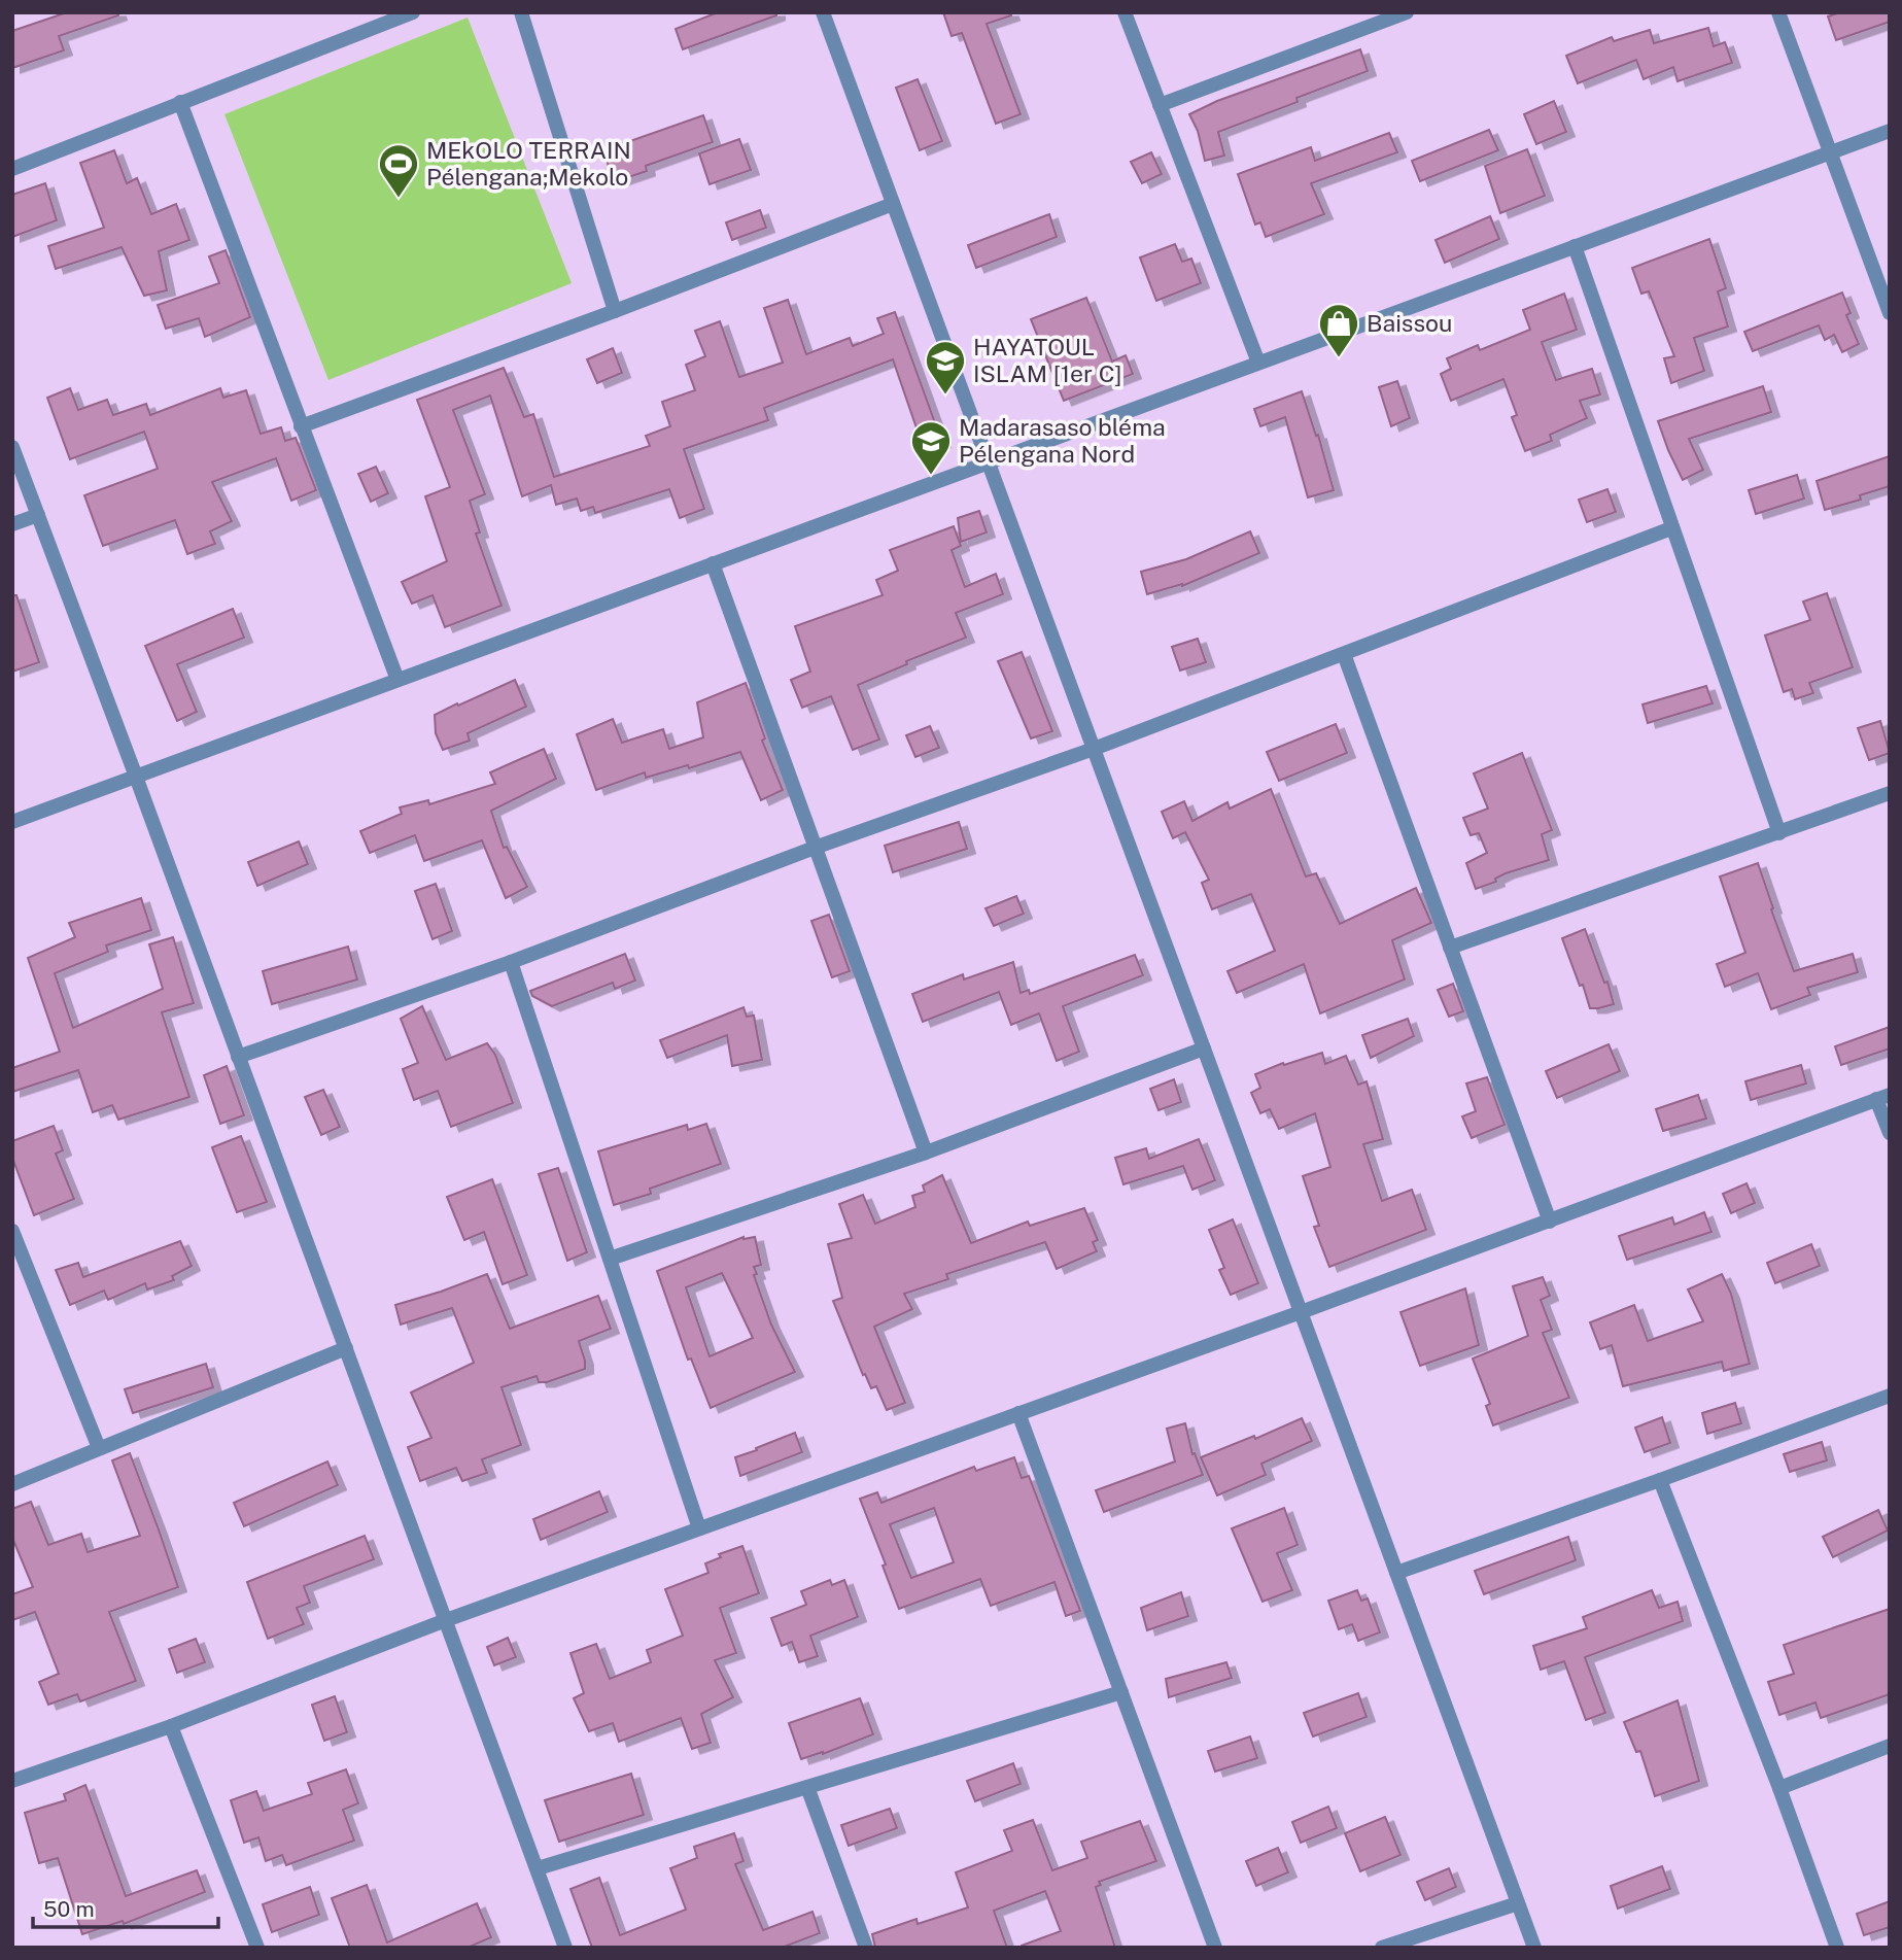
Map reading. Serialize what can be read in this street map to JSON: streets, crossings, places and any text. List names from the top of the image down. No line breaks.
{"places":{"sports":["MEkOLO TERRAIN Pélengana;Mekolo"],"shop":["Baissou"],"school or university":["HAYATOUL ISLAM [1er C]","Madarasaso bléma Pélengana Nord"]},"scale_bar":"50 m"}
